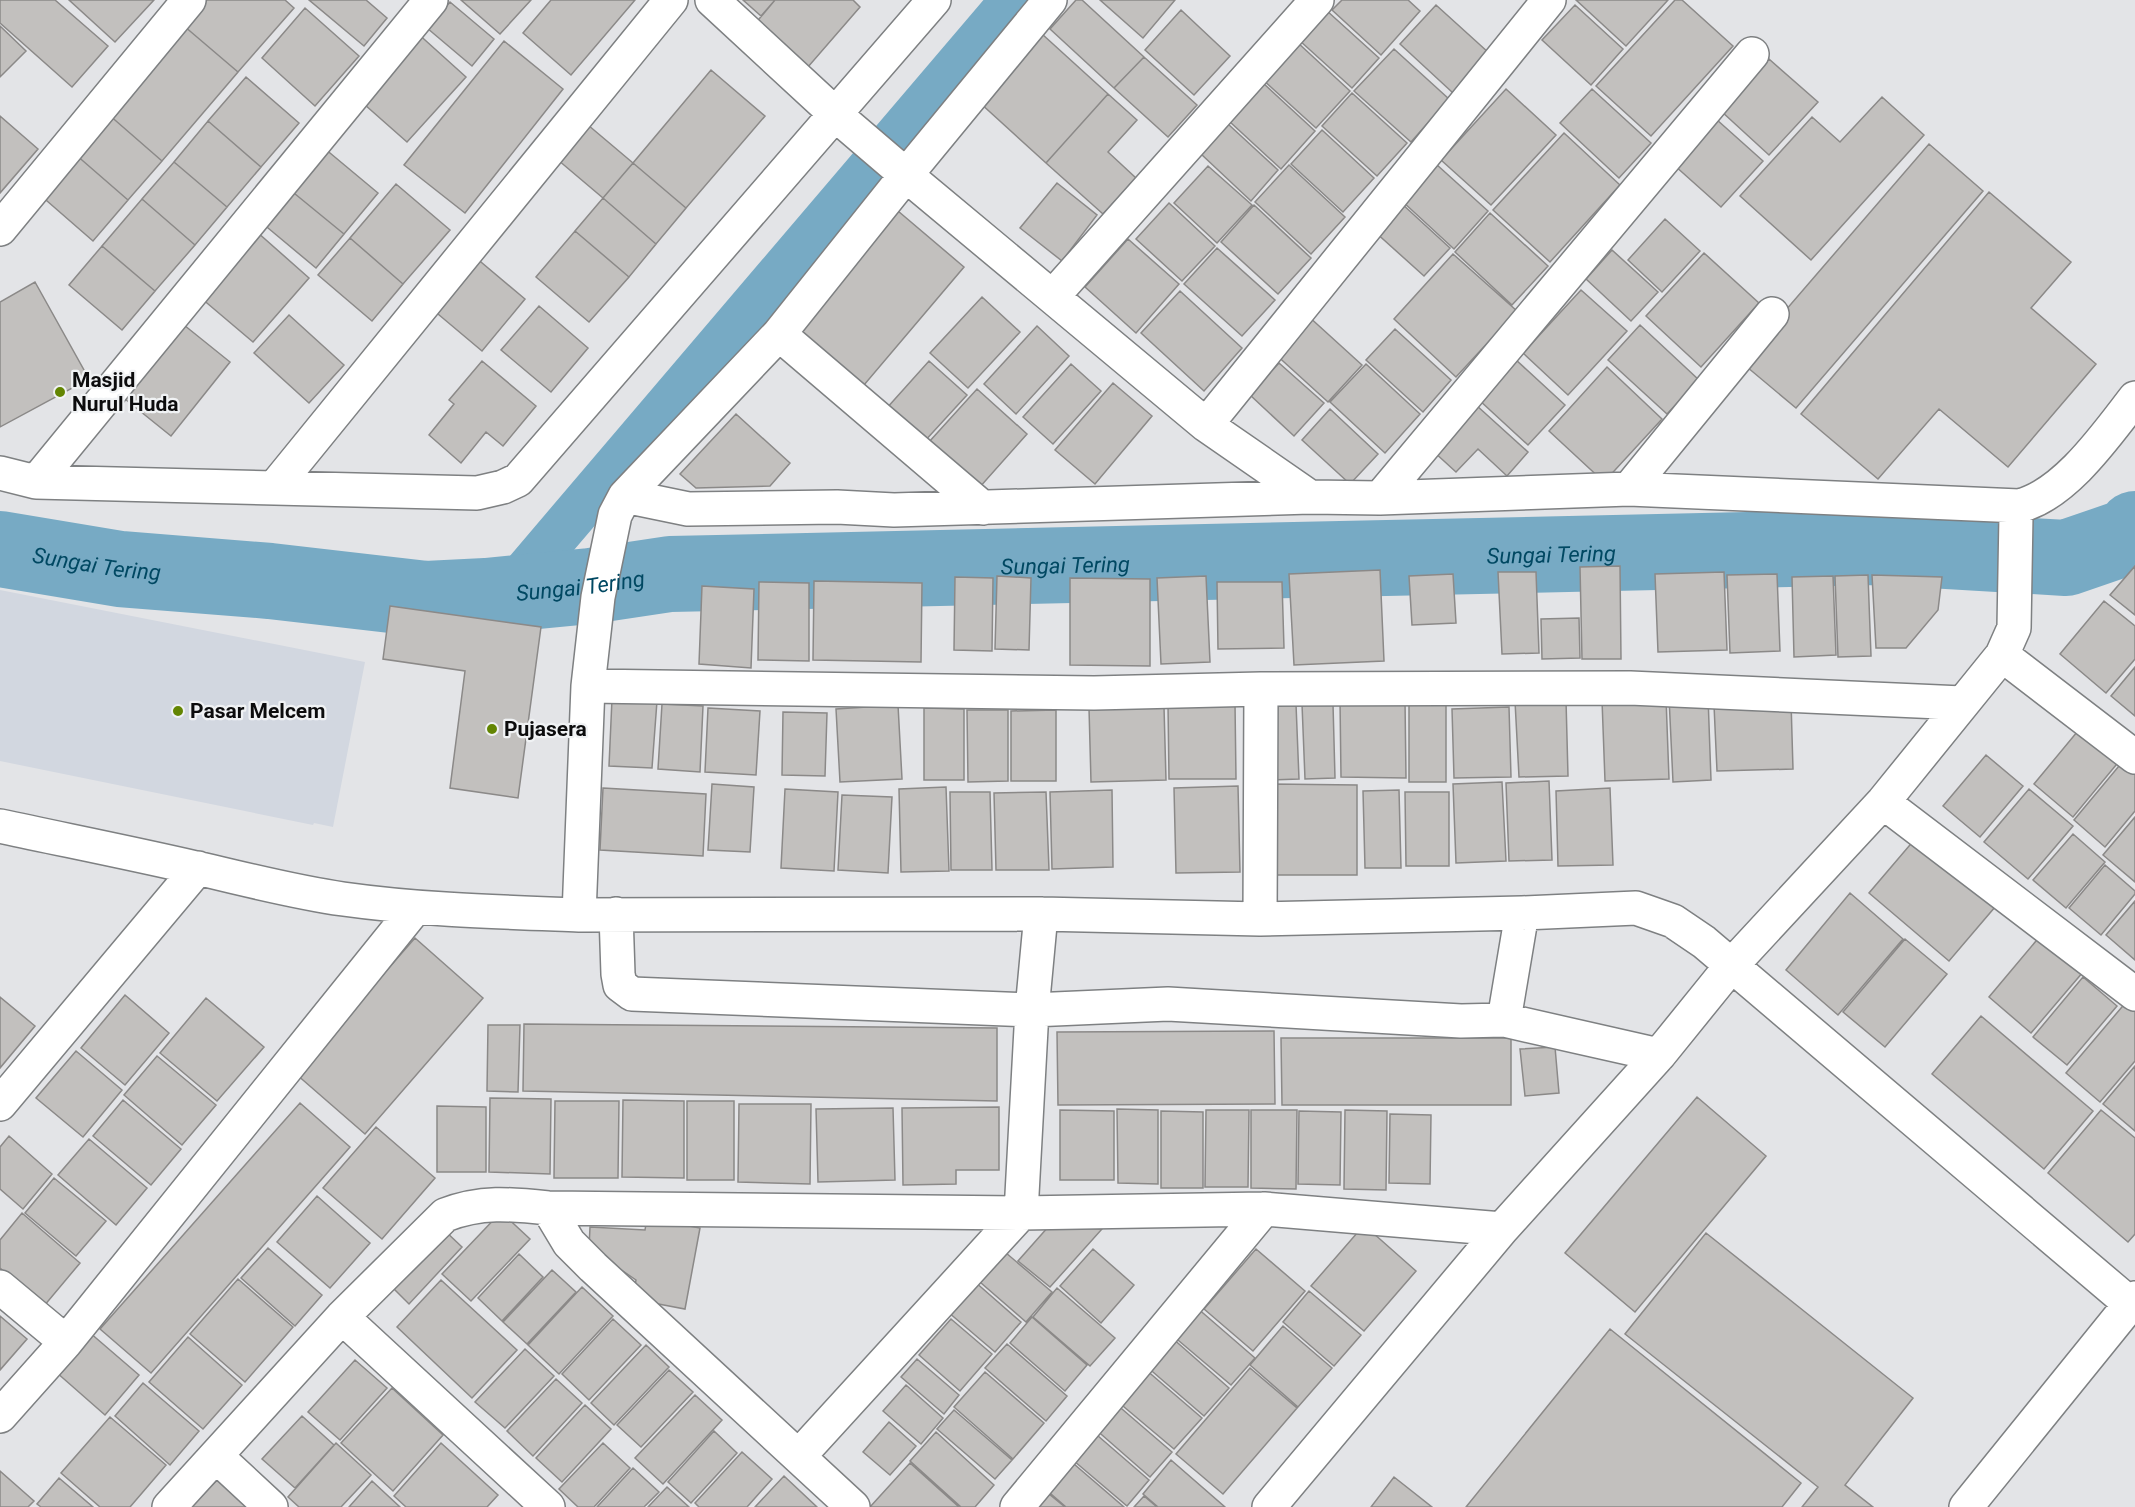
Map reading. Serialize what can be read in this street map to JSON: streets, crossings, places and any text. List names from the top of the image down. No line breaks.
{"water":["Sungai Tering"],"places":["Masjid Nurul Huda","Pasar Melcem","Pujasera"]}
